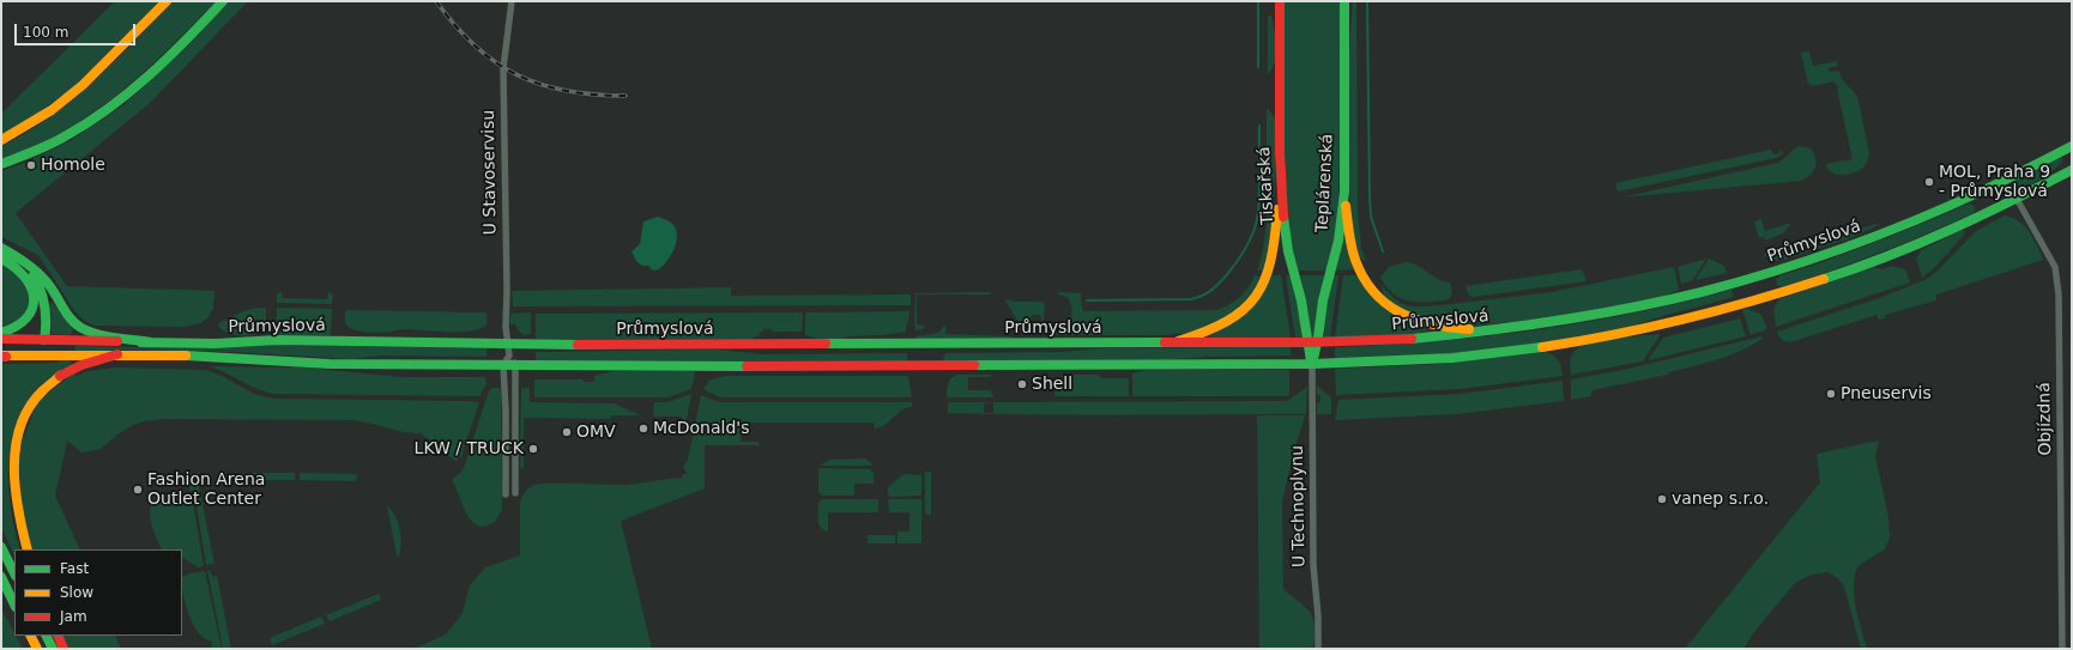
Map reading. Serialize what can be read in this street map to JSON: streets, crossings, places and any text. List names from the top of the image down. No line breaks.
{"streets":{"main road":["Teplárenská","Tiskařská","Průmyslová"],"street":["U Stavoservisu","Objízdná","U Technoplynu"]},"crossings":[["U Stavoservisu","Průmyslová"],["Teplárenská","Tiskařská"],["Teplárenská","Průmyslová"],["Teplárenská","U Technoplynu"],["Tiskařská","Průmyslová"],["Průmyslová","Objízdná"],["Průmyslová","U Technoplynu"]],"places":["Homole","MOL, Praha 9 - Průmyslová","Shell","Pneuservis","McDonald's","OMV","LKW / TRUCK","Fashion Arena Outlet Center","vanep s.r.o."],"legend":["Fast","Slow","Jam"],"scale_bar":"100 m"}
